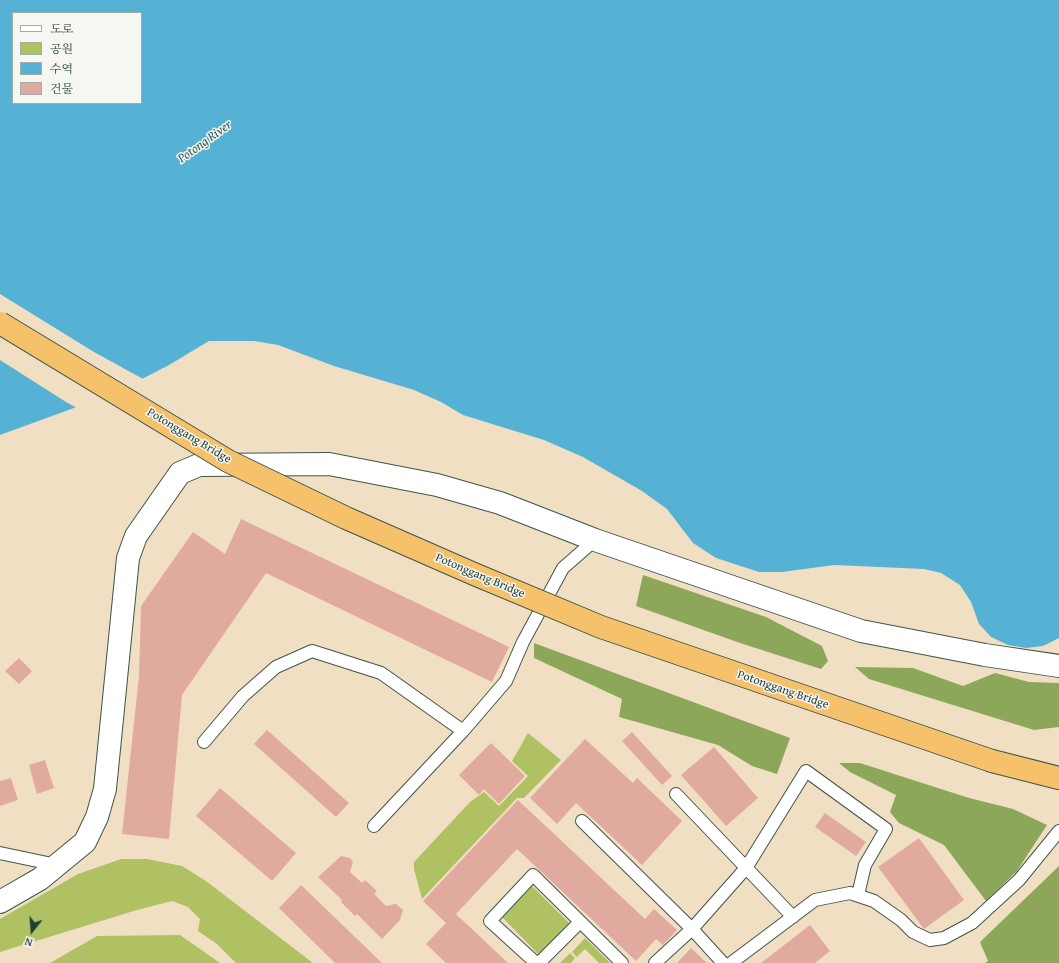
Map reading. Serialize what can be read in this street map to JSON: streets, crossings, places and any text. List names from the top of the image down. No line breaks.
{"streets":{"highway":["Potonggang Bridge"]},"water":["Potong River"],"legend":["도로","공원","수역","건물"],"north":"bottom"}
